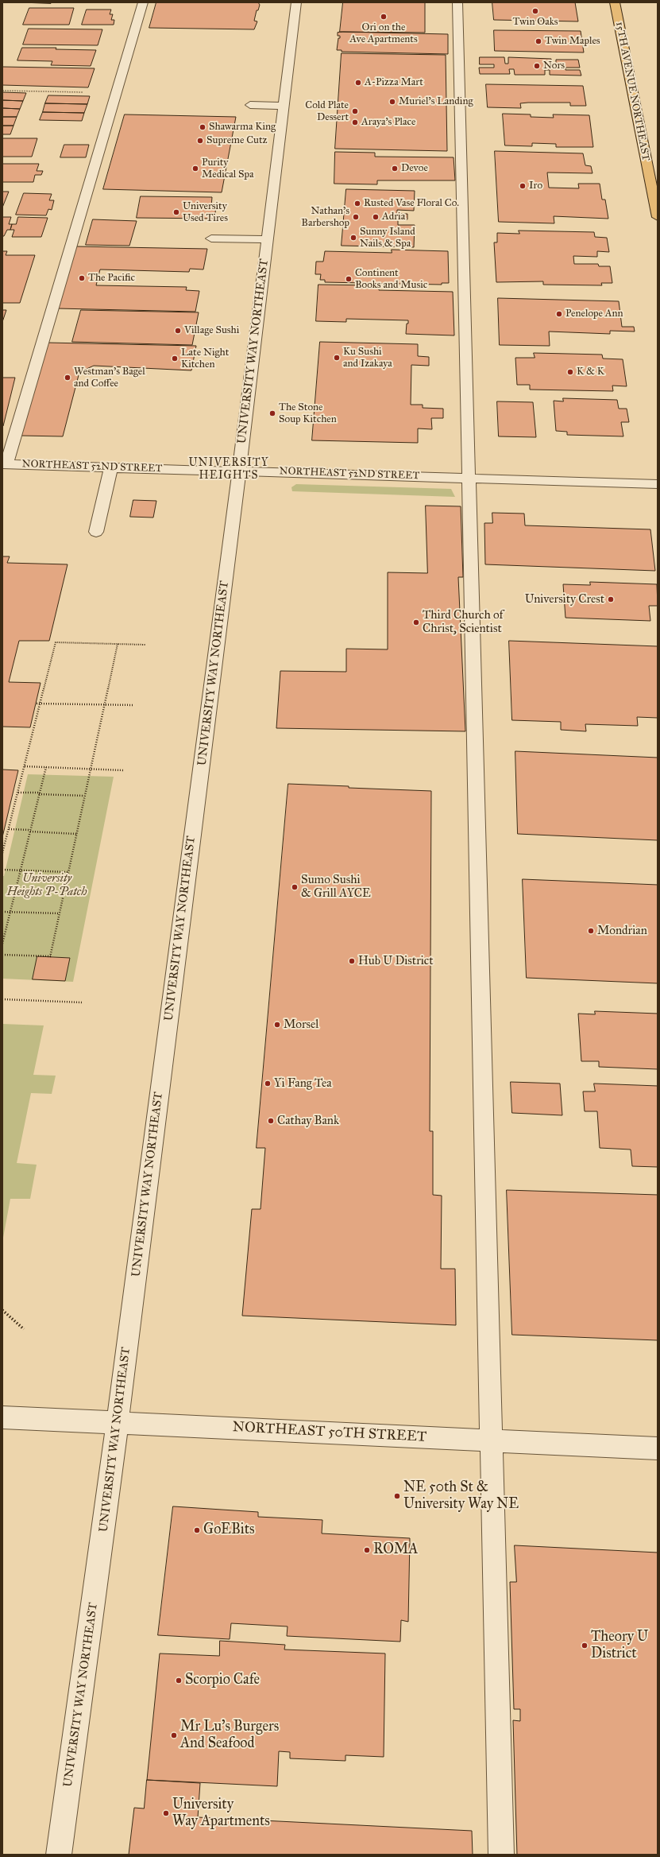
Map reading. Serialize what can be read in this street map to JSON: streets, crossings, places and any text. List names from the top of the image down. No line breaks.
{"streets":{"main road":["15TH AVENUE NORTHEAST"],"street":["UNIVERSITY WAY NORTHEAST","NORTHEAST 52ND STREET","NORTHEAST 50TH STREET"]},"crossings":[["UNIVERSITY WAY NORTHEAST","NORTHEAST 52ND STREET"],["UNIVERSITY WAY NORTHEAST","NORTHEAST 50TH STREET"]],"districts":["UNIVERSITY HEIGHTS"],"parks":["University Heights P-Patch"],"places":["Twin Oaks","Ori on the Ave Apartments","Twin Maples","Nors","A-Pizza Mart","Muriel's Landing","Cold Plate Dessert","Araya's Place","Shawarma King","Supreme Cutz","Purity Medical Spa","Devoe","Iro","Rusted Vase Floral Co.","University Used Tires","Nathan's Barbershop","Adria","Sunny Island Nails & Spa","The Pacific","Continent Books and Music","Penelope Ann","Village Sushi","Ku Sushi and Izakaya","Late Night Kitchen","K & K","Westman's Bagel and Coffee","The Stone Soup Kitchen","University Crest","Third Church of Christ, Scientist","Sumo Sushi & Grill AYCE","Mondrian","Hub U District","Morsel","Yi Fang Tea","Cathay Bank","NE 50th St & University Way NE","GoEBits","ROMA","Theory U District","Scorpio Cafe","Mr Lu’s Burgers And Seafood","University Way Apartments"]}
